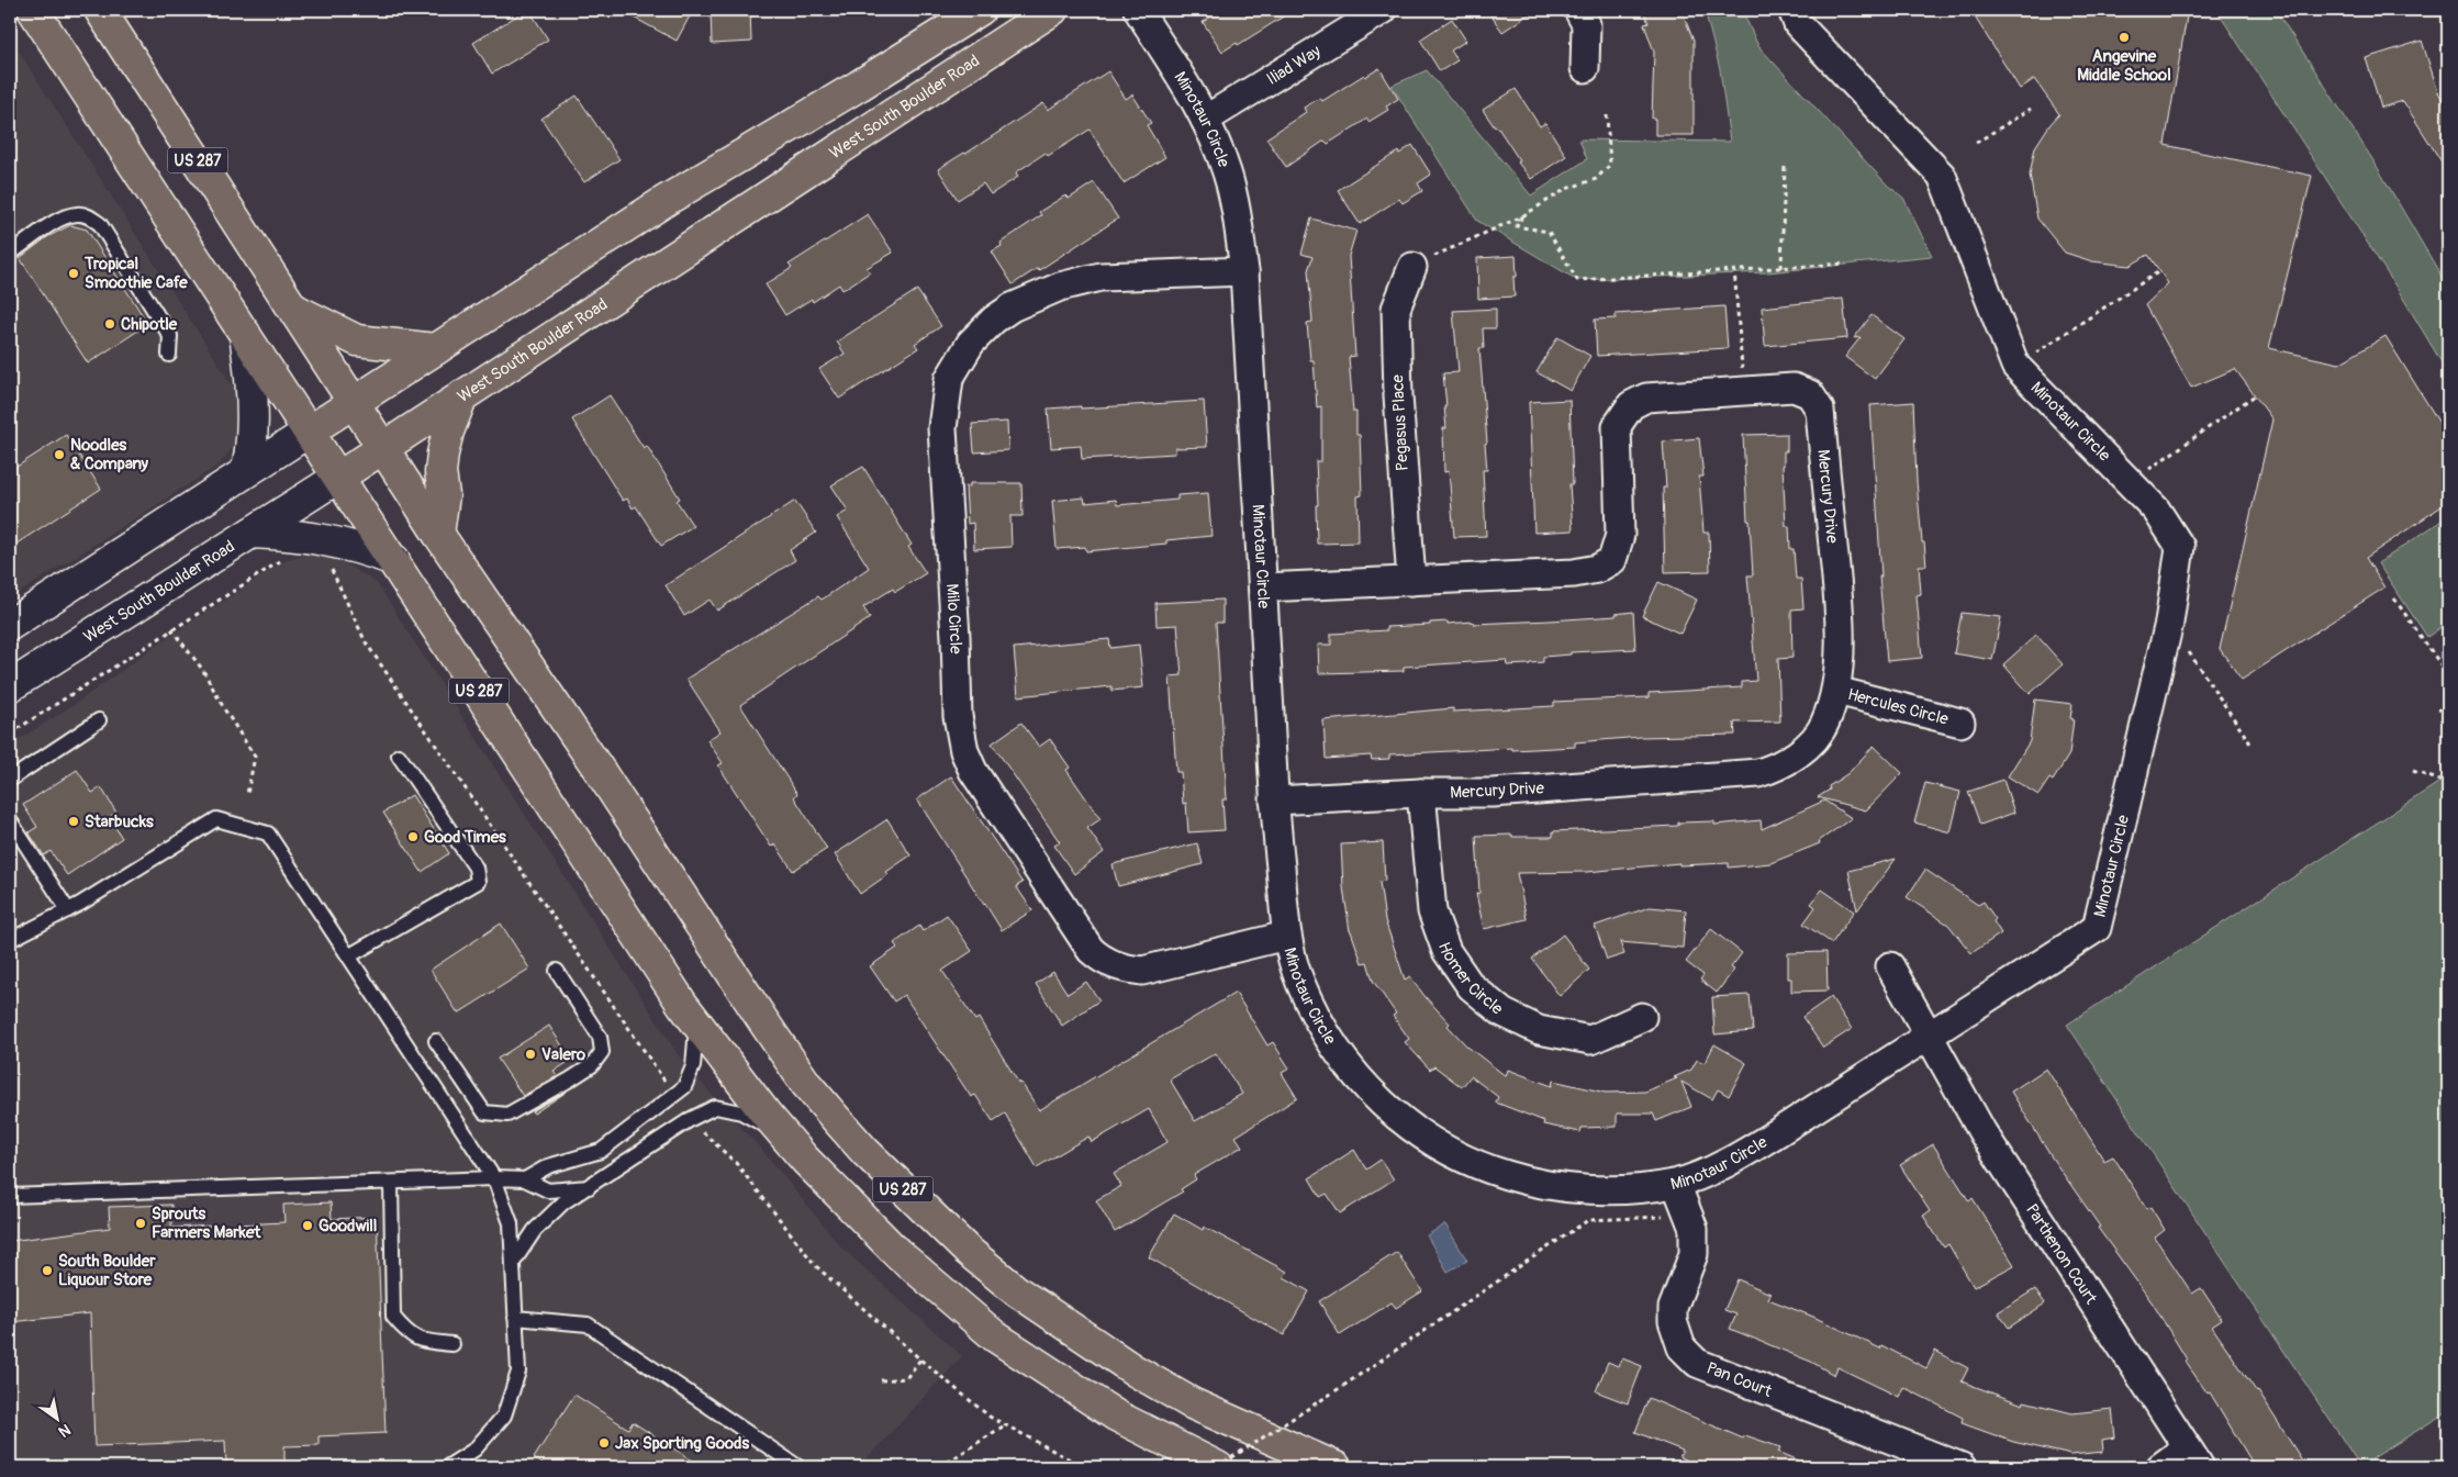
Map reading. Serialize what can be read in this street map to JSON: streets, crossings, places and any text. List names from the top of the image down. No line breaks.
{"streets":{"main road":["West South Boulder Road","US 287"],"street":["Iliad Way","Minotaur Circle","Pegasus Place","Mercury Drive","Milo Circle","Hercules Circle","Homer Circle","Parthenon Court","Pan Court"]},"crossings":[["Iliad Way","Minotaur Circle"],["West South Boulder Road","US 287"],["Minotaur Circle","Mercury Drive"],["Minotaur Circle","Milo Circle"],["Minotaur Circle","Parthenon Court"],["Minotaur Circle","Pan Court"],["Pegasus Place","Mercury Drive"],["Mercury Drive","Hercules Circle"],["Mercury Drive","Homer Circle"]],"places":["Angevine Middle School","Tropical Smoothie Cafe","Chipotle","Noodles & Company","Starbucks","Good Times","Valero","Sprouts Farmers Market","Goodwill","South Boulder Liquour Store","Jax Sporting Goods"],"north":"bottom right"}
